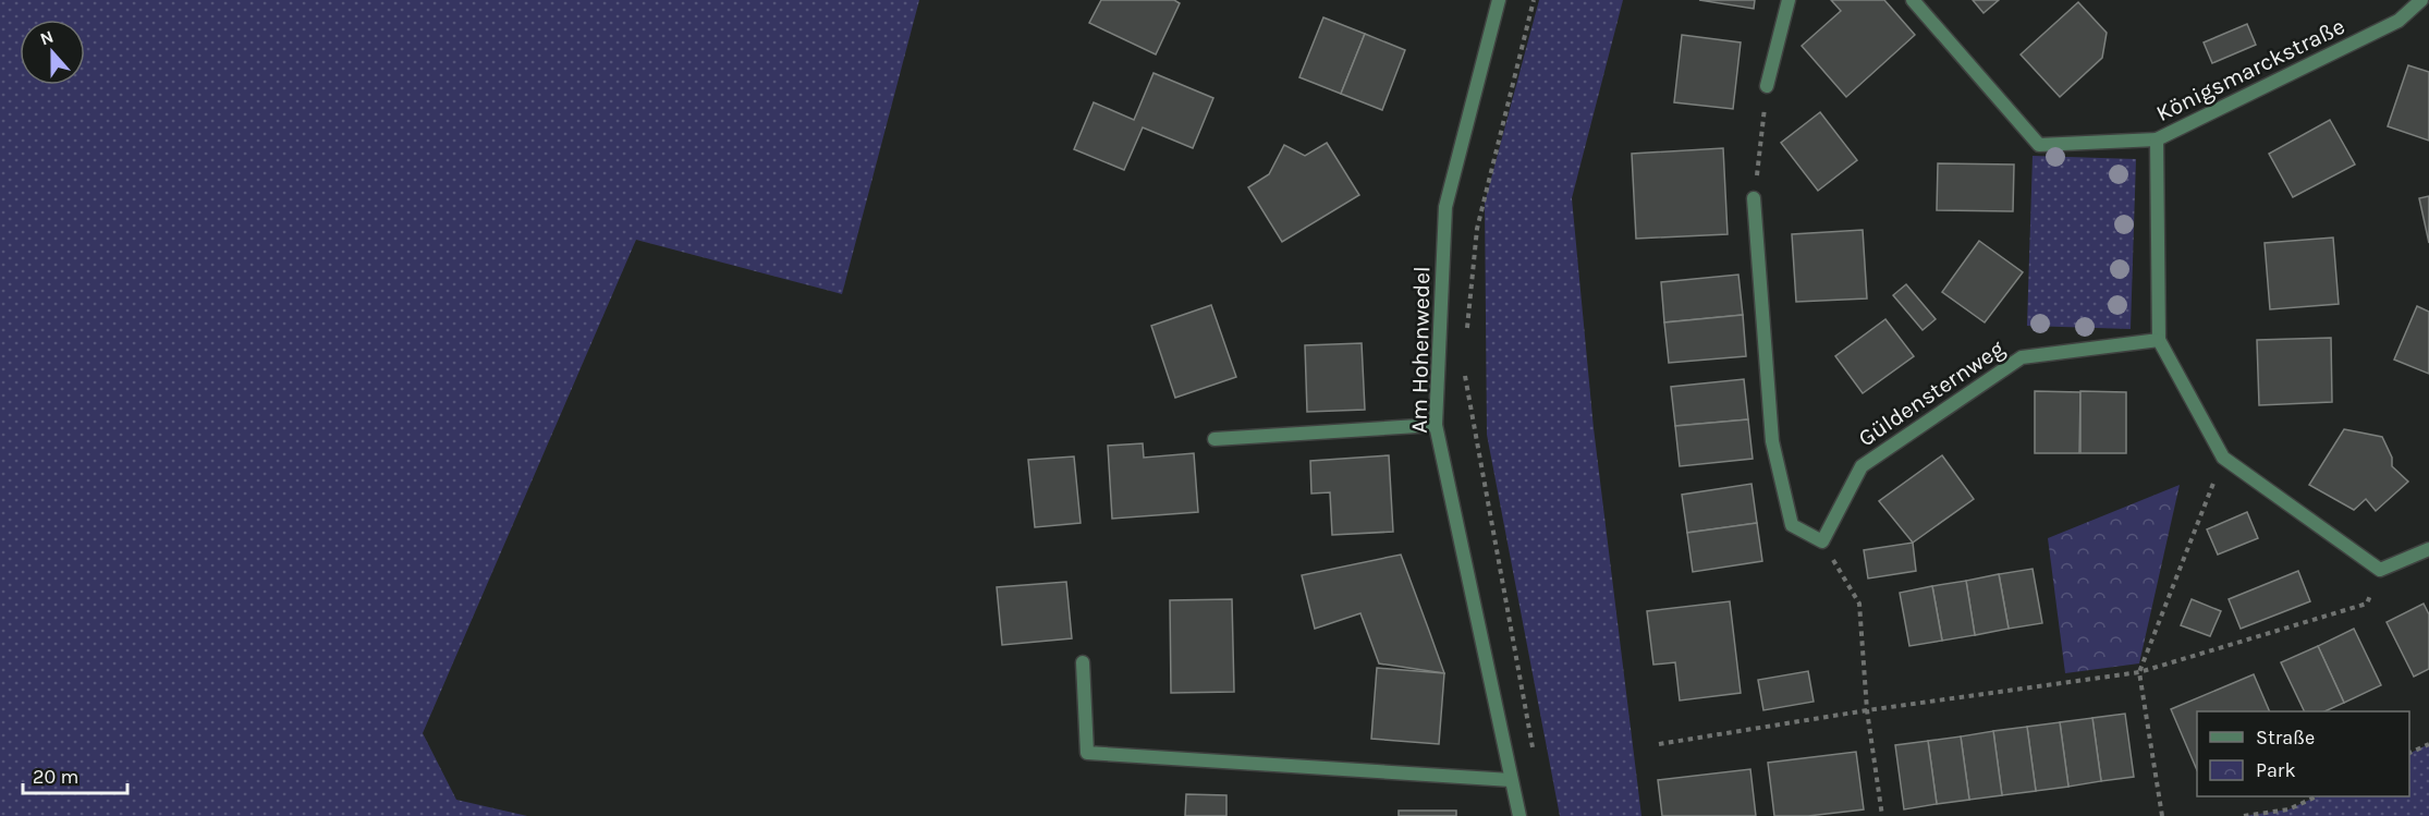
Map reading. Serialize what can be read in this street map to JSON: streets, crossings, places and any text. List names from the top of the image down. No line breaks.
{"streets":{"street":["Königsmarckstraße","Am Hohenwedel","Güldensternweg"]},"crossings":[["Königsmarckstraße","Güldensternweg"]],"legend":["Straße","Park"],"scale_bar":"20 m","north":"top"}
